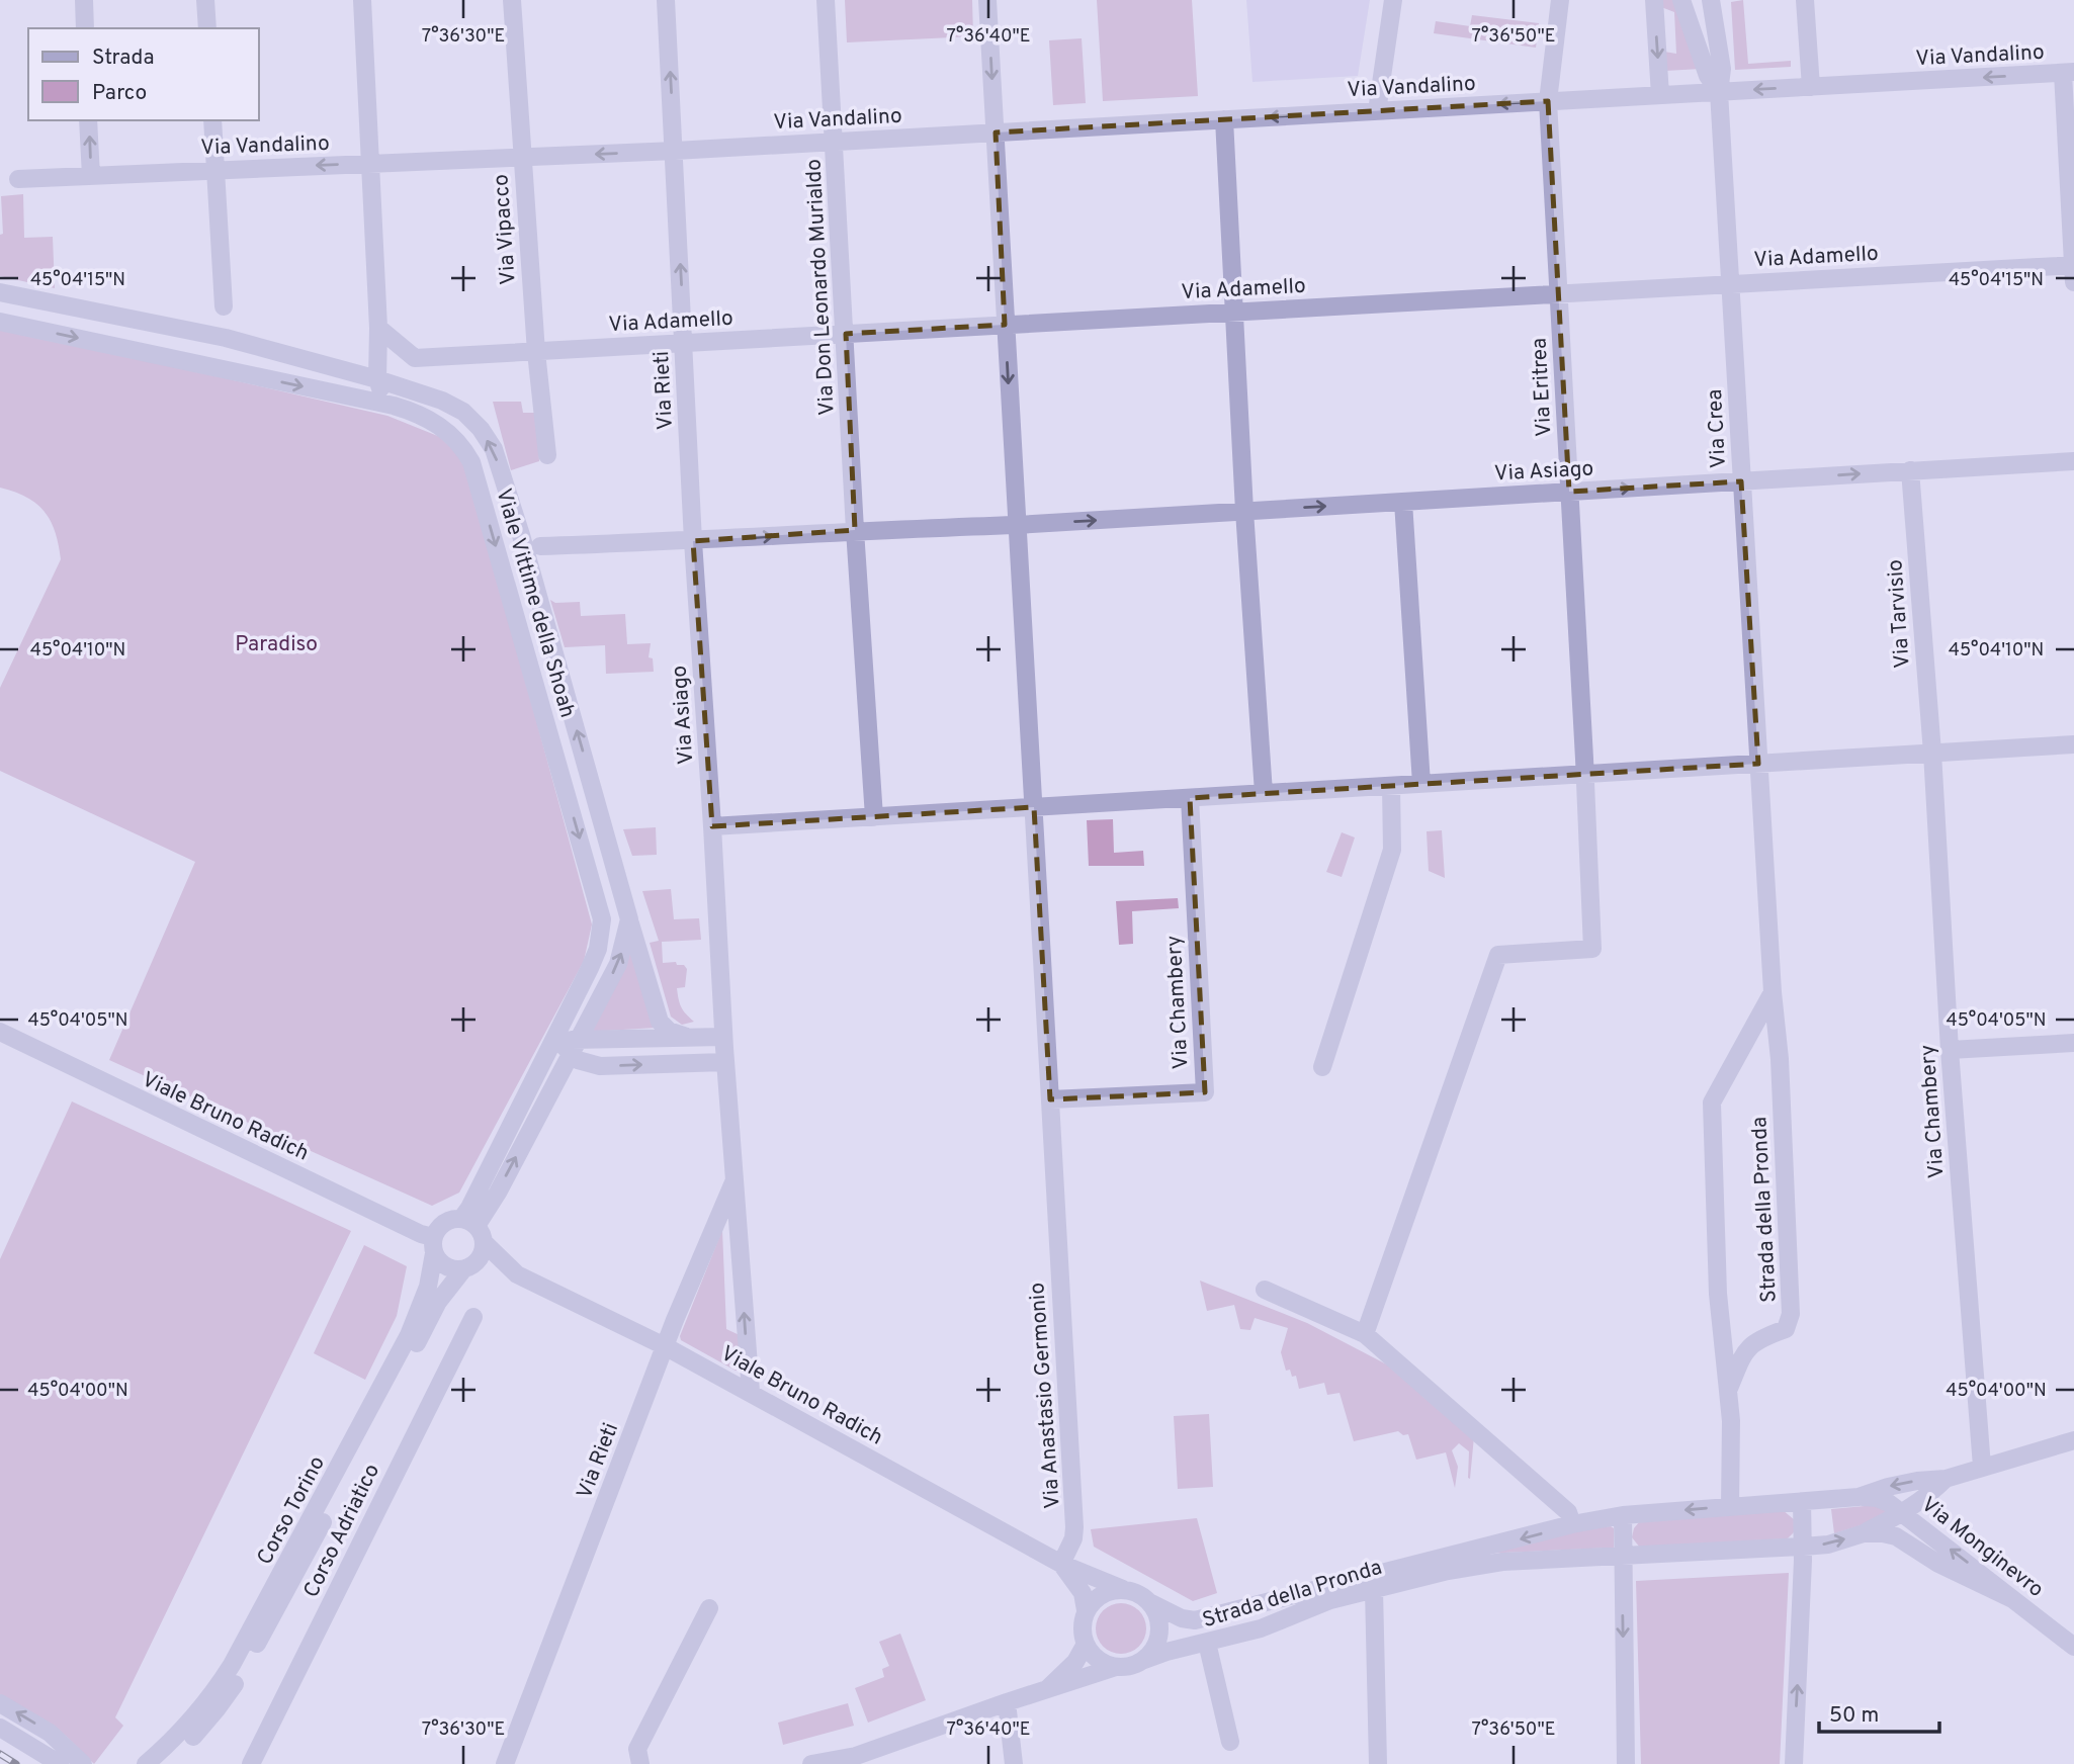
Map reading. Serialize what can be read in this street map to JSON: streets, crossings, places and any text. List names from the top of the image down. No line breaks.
{"streets":{"street":["Via Vandalino","Via Vipacco","Via Adamello","Via Don Leonardo Murialdo","Via Eritrea","Via Rieti","Via Crea","Via Asiago","Viale Vittime della Shoah","Via Tarvisio","Via Chambery","Viale Bruno Radich","Strada della Pronda","Via Anastasio Germonio","Corso Torino","Corso Adriatico","Via Monginevro"]},"crossings":[["Via Vandalino","Via Vipacco"],["Via Vandalino","Via Don Leonardo Murialdo"],["Via Vandalino","Via Eritrea"],["Via Vandalino","Via Rieti"],["Via Vandalino","Via Crea"],["Via Vipacco","Via Adamello"],["Via Adamello","Via Don Leonardo Murialdo"],["Via Adamello","Via Eritrea"],["Via Adamello","Via Rieti"],["Via Adamello","Via Crea"],["Via Don Leonardo Murialdo","Via Asiago"],["Via Eritrea","Via Asiago"],["Via Rieti","Via Asiago"],["Via Rieti","Viale Bruno Radich"],["Via Crea","Via Asiago"],["Via Asiago","Via Tarvisio"],["Viale Vittime della Shoah","Viale Bruno Radich"],["Viale Vittime della Shoah","Corso Torino"],["Via Tarvisio","Via Chambery"],["Via Chambery","Strada della Pronda"],["Via Chambery","Via Anastasio Germonio"],["Viale Bruno Radich","Strada della Pronda"],["Viale Bruno Radich","Via Anastasio Germonio"],["Viale Bruno Radich","Corso Torino"],["Strada della Pronda","Via Monginevro"]],"one_way":["Via Vandalino","Via Rieti","Via Asiago"],"parks":["Paradiso"],"legend":["Strada","Parco"],"scale_bar":"50 m","coordinates":["7°36'30\"E","7°36'40\"E","7°36'50\"E","45°04'15\"N","45°04'10\"N","45°04'05\"N","45°04'00\"N"]}
